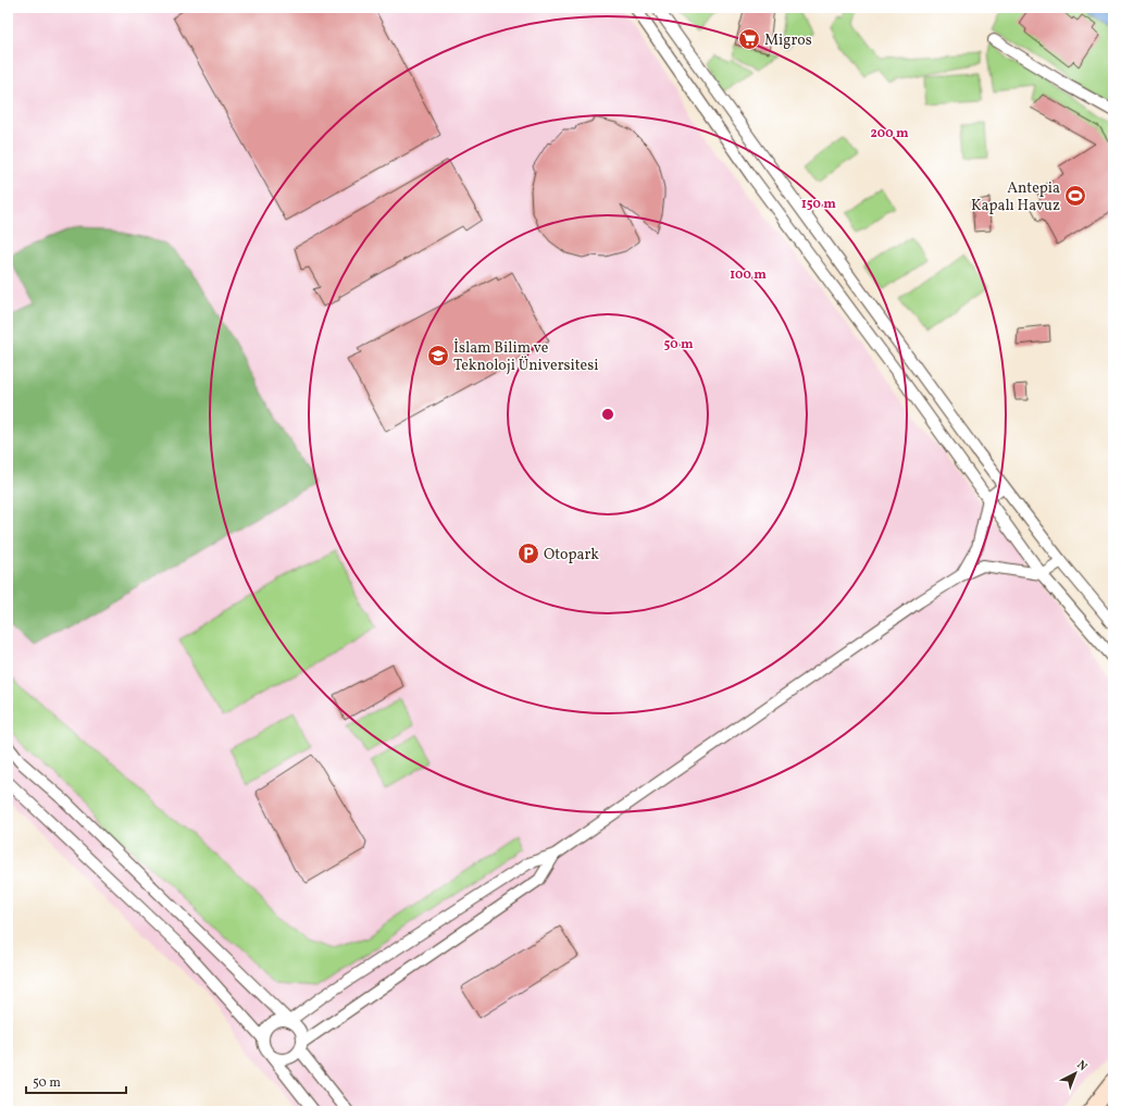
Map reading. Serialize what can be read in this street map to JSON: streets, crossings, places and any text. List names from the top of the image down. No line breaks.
{"places":{"supermarket":["Migros"],"sports":["Antepia Kapalı Havuz"],"school or university":["İslam Bilim ve Teknoloji Üniversitesi"],"parking":["Otopark"]},"scale_bar":"50 m","north":"top right","rings":["200 m","150 m","100 m","50 m"]}
